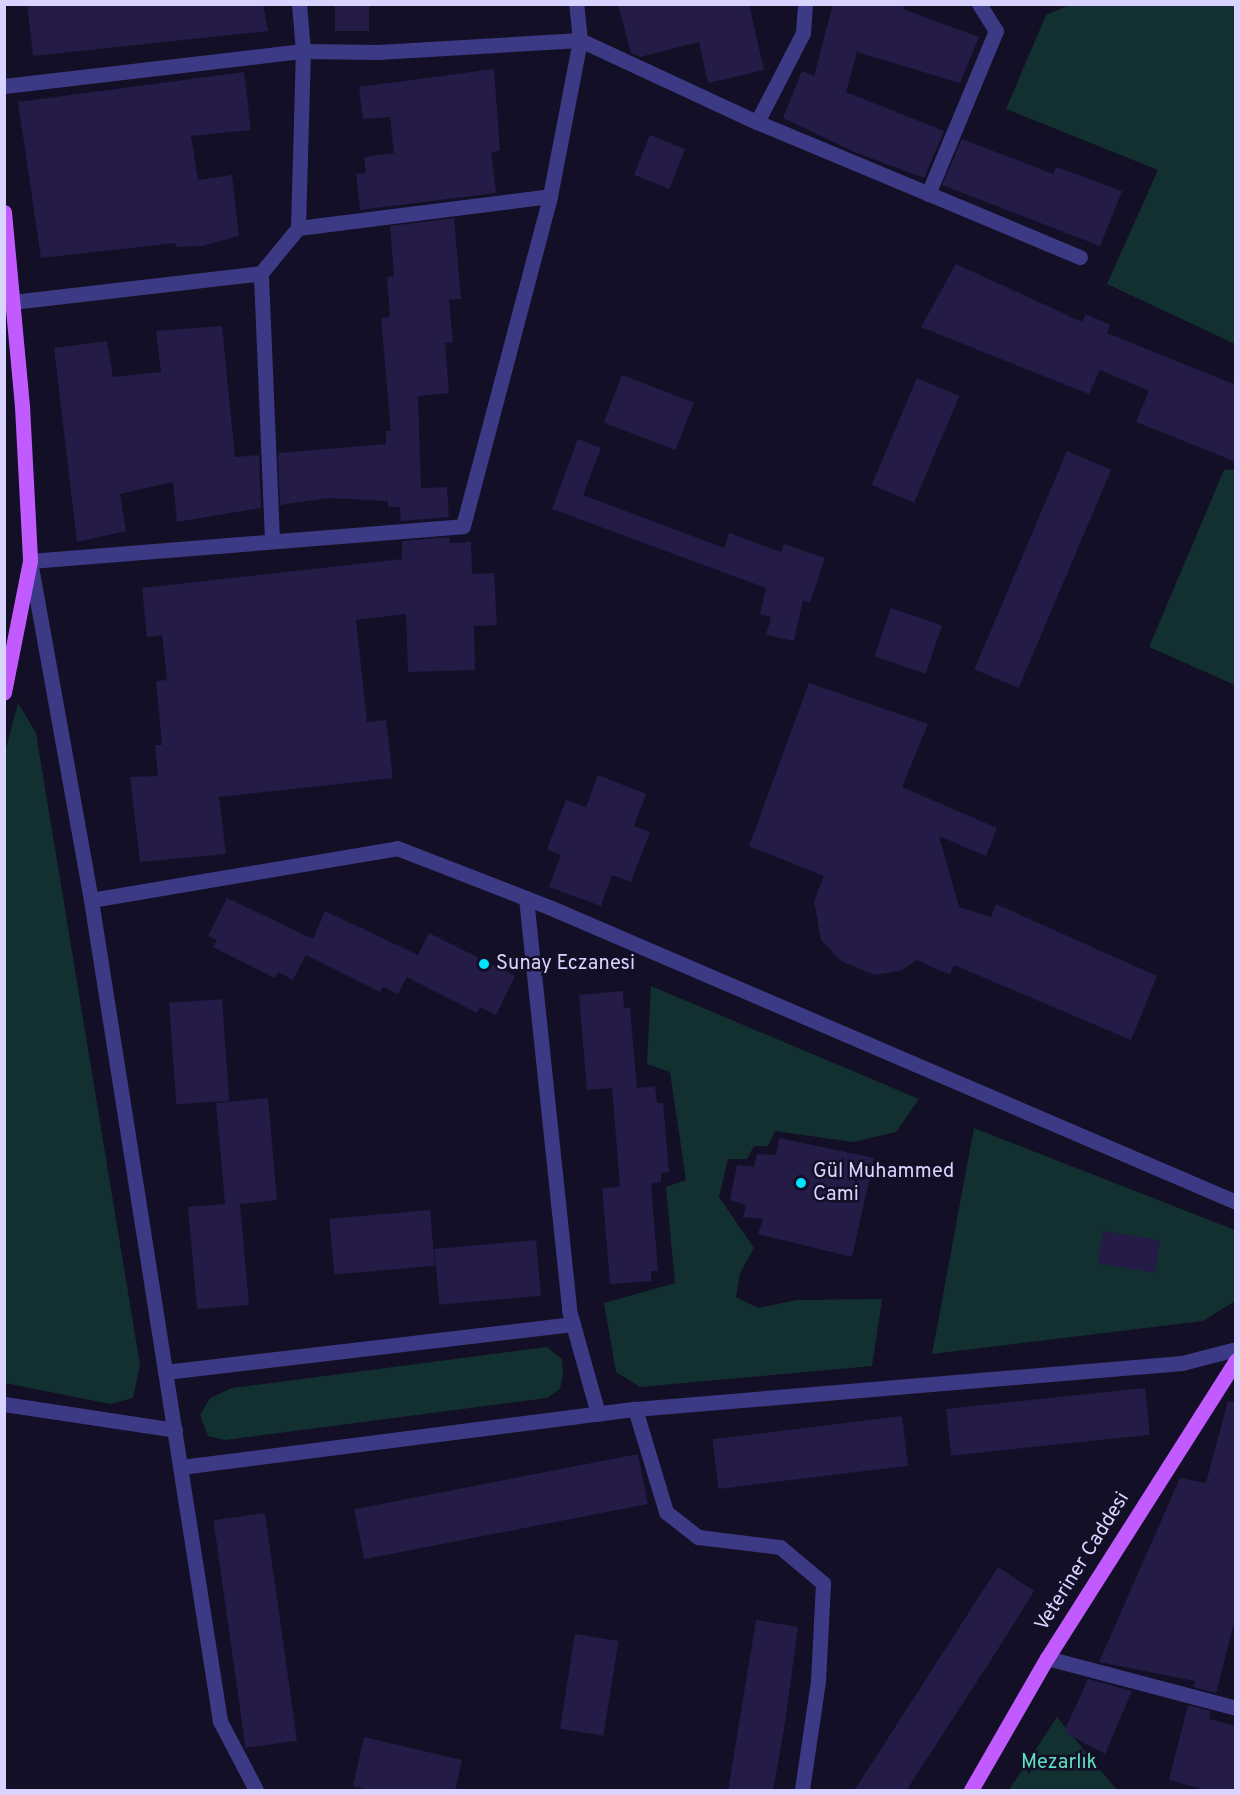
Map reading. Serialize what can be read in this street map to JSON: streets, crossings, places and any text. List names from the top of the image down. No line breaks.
{"streets":{"main road":["Veteriner Caddesi"]},"parks":["Mezarlık"],"places":["Sunay Eczanesi","Gül Muhammed Cami"]}
